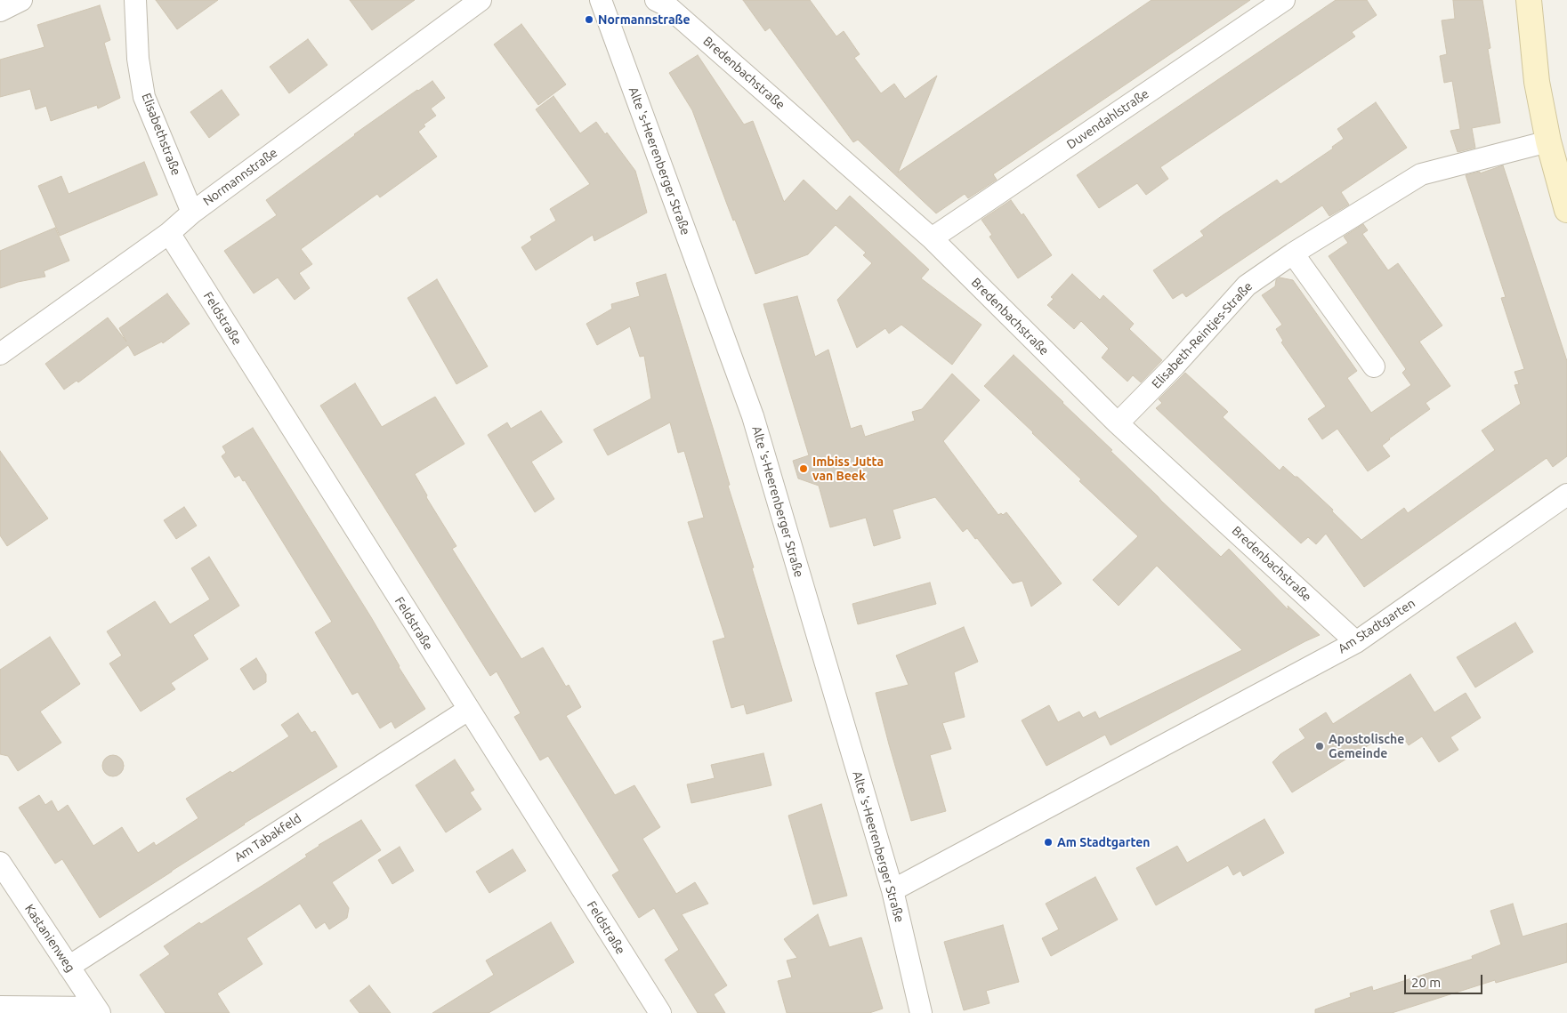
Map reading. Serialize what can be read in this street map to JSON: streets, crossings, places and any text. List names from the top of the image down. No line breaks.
{"streets":{"street":["Bredenbachstraße","Duvendahlstraße","Elisabethstraße","Alte 's-Heerenberger Straße","Normannstraße","Feldstraße","Elisabeth-Reintjes-Straße","Am Stadtgarten","Am Tabakfeld","Kastanienweg"]},"crossings":[["Bredenbachstraße","Duvendahlstraße"],["Bredenbachstraße","Elisabeth-Reintjes-Straße"],["Bredenbachstraße","Am Stadtgarten"],["Elisabethstraße","Normannstraße"],["Alte 's-Heerenberger Straße","Am Stadtgarten"],["Normannstraße","Feldstraße"],["Feldstraße","Am Tabakfeld"],["Am Tabakfeld","Kastanienweg"]],"places":["Normannstraße","Imbiss Jutta van Beek","Apostolische Gemeinde","Am Stadtgarten"],"scale_bar":"20 m"}
